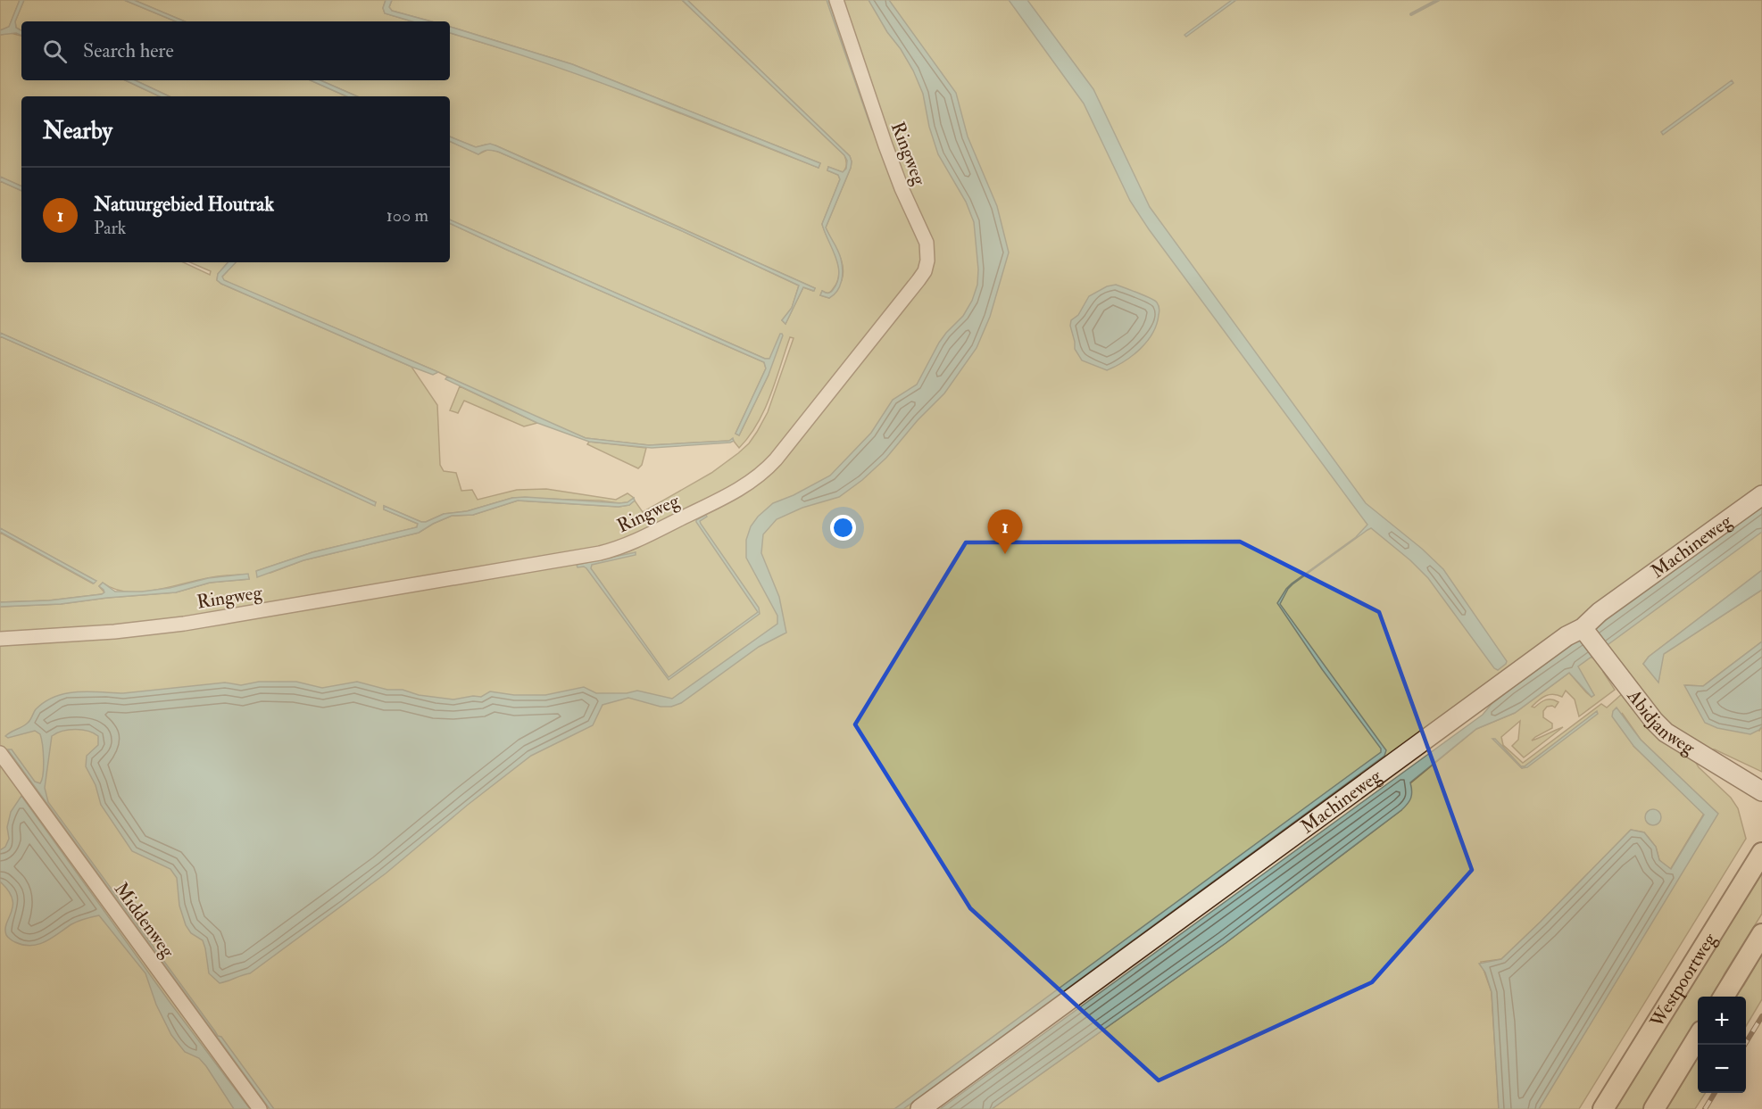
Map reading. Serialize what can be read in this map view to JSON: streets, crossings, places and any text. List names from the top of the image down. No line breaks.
{"streets":{"main road":["Westpoortweg"],"street":["Ringweg","Machineweg","Abidjanweg","Middenweg"]},"crossings":[["Machineweg","Abidjanweg"]],"page":{"search":"Search here","heading":"Nearby","list":[{"mark":"1","name":"Natuurgebied Houtrak","note":"Park","value":"100 m"}],"pins":"1","map_buttons":["+","−"]}}
